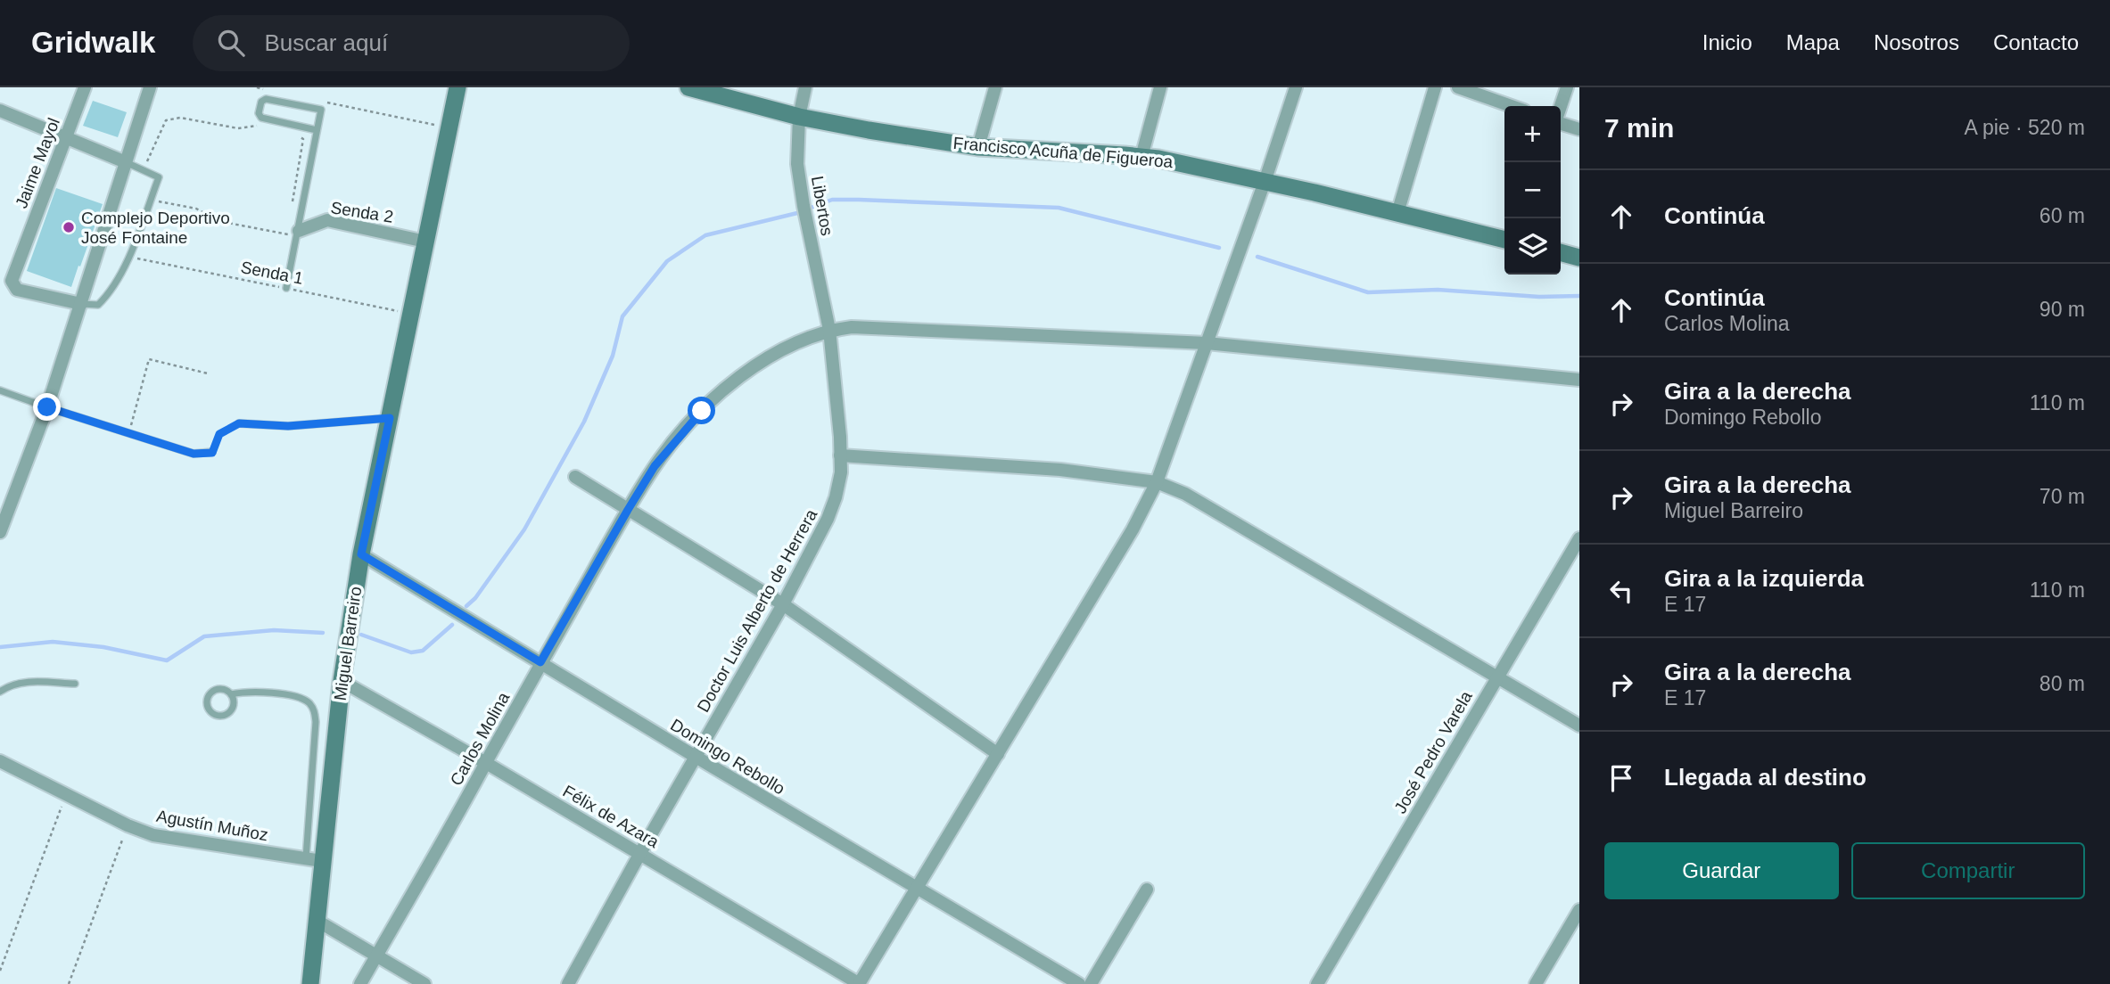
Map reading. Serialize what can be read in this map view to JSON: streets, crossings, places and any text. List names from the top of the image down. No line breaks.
{"streets":{"street":["Francisco Acuña de Figueroa","Jaime Mayol","Libertos","Senda 2","Doctor Luis Alberto de Herrera","Miguel Barreiro","Carlos Molina","José Pedro Varela","Domingo Rebollo","Félix de Azara","Agustín Muñoz"],"path":["Senda 1"]},"crossings":[["Francisco Acuña de Figueroa","Libertos"],["Libertos","Doctor Luis Alberto de Herrera"],["Libertos","Carlos Molina"],["Senda 2","Miguel Barreiro"],["Senda 1","Miguel Barreiro"],["Doctor Luis Alberto de Herrera","Carlos Molina"],["Doctor Luis Alberto de Herrera","Domingo Rebollo"],["Doctor Luis Alberto de Herrera","Félix de Azara"],["Miguel Barreiro","Domingo Rebollo"],["Miguel Barreiro","Félix de Azara"],["Miguel Barreiro","Agustín Muñoz"],["Carlos Molina","Domingo Rebollo"],["Carlos Molina","Félix de Azara"]],"places":["Complejo Deportivo José Fontaine"],"page":{"header":"Gridwalk","search":"Buscar aquí","nav":["Inicio","Mapa","Nosotros","Contacto"],"heading":["7 min","A pie · 520 m"],"map_buttons":["+","−"],"list":[["Continúa","60 m"],["Continúa","Carlos Molina","90 m"],["Gira a la derecha","Domingo Rebollo","110 m"],["Gira a la derecha","Miguel Barreiro","70 m"],["Gira a la izquierda","E 17","110 m"],["Gira a la derecha","E 17","80 m"],"Llegada al destino"],"buttons":["Guardar","Compartir"]}}
